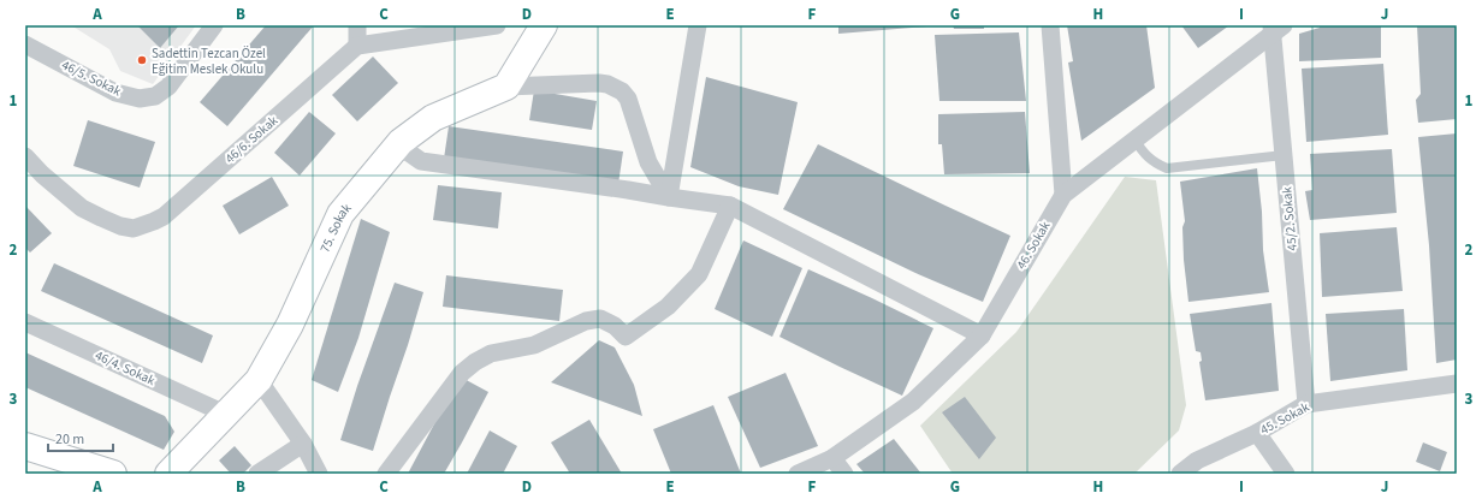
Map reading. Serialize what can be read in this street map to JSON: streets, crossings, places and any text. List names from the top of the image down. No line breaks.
{"streets":{"street":["46/5. Sokak","46/6. Sokak","45/2. Sokak","75. Sokak","46. Sokak","46/4. Sokak","45. Sokak"]},"crossings":[["45/2. Sokak","46. Sokak"],["45/2. Sokak","45. Sokak"],["75. Sokak","46/4. Sokak"]],"places":["Sadettin Tezcan Özel Eğitim Meslek Okulu"],"scale_bar":"20 m","grid":{"columns":["A","B","C","D","E","F","G","H","I","J"],"rows":["1","2","3"]}}
